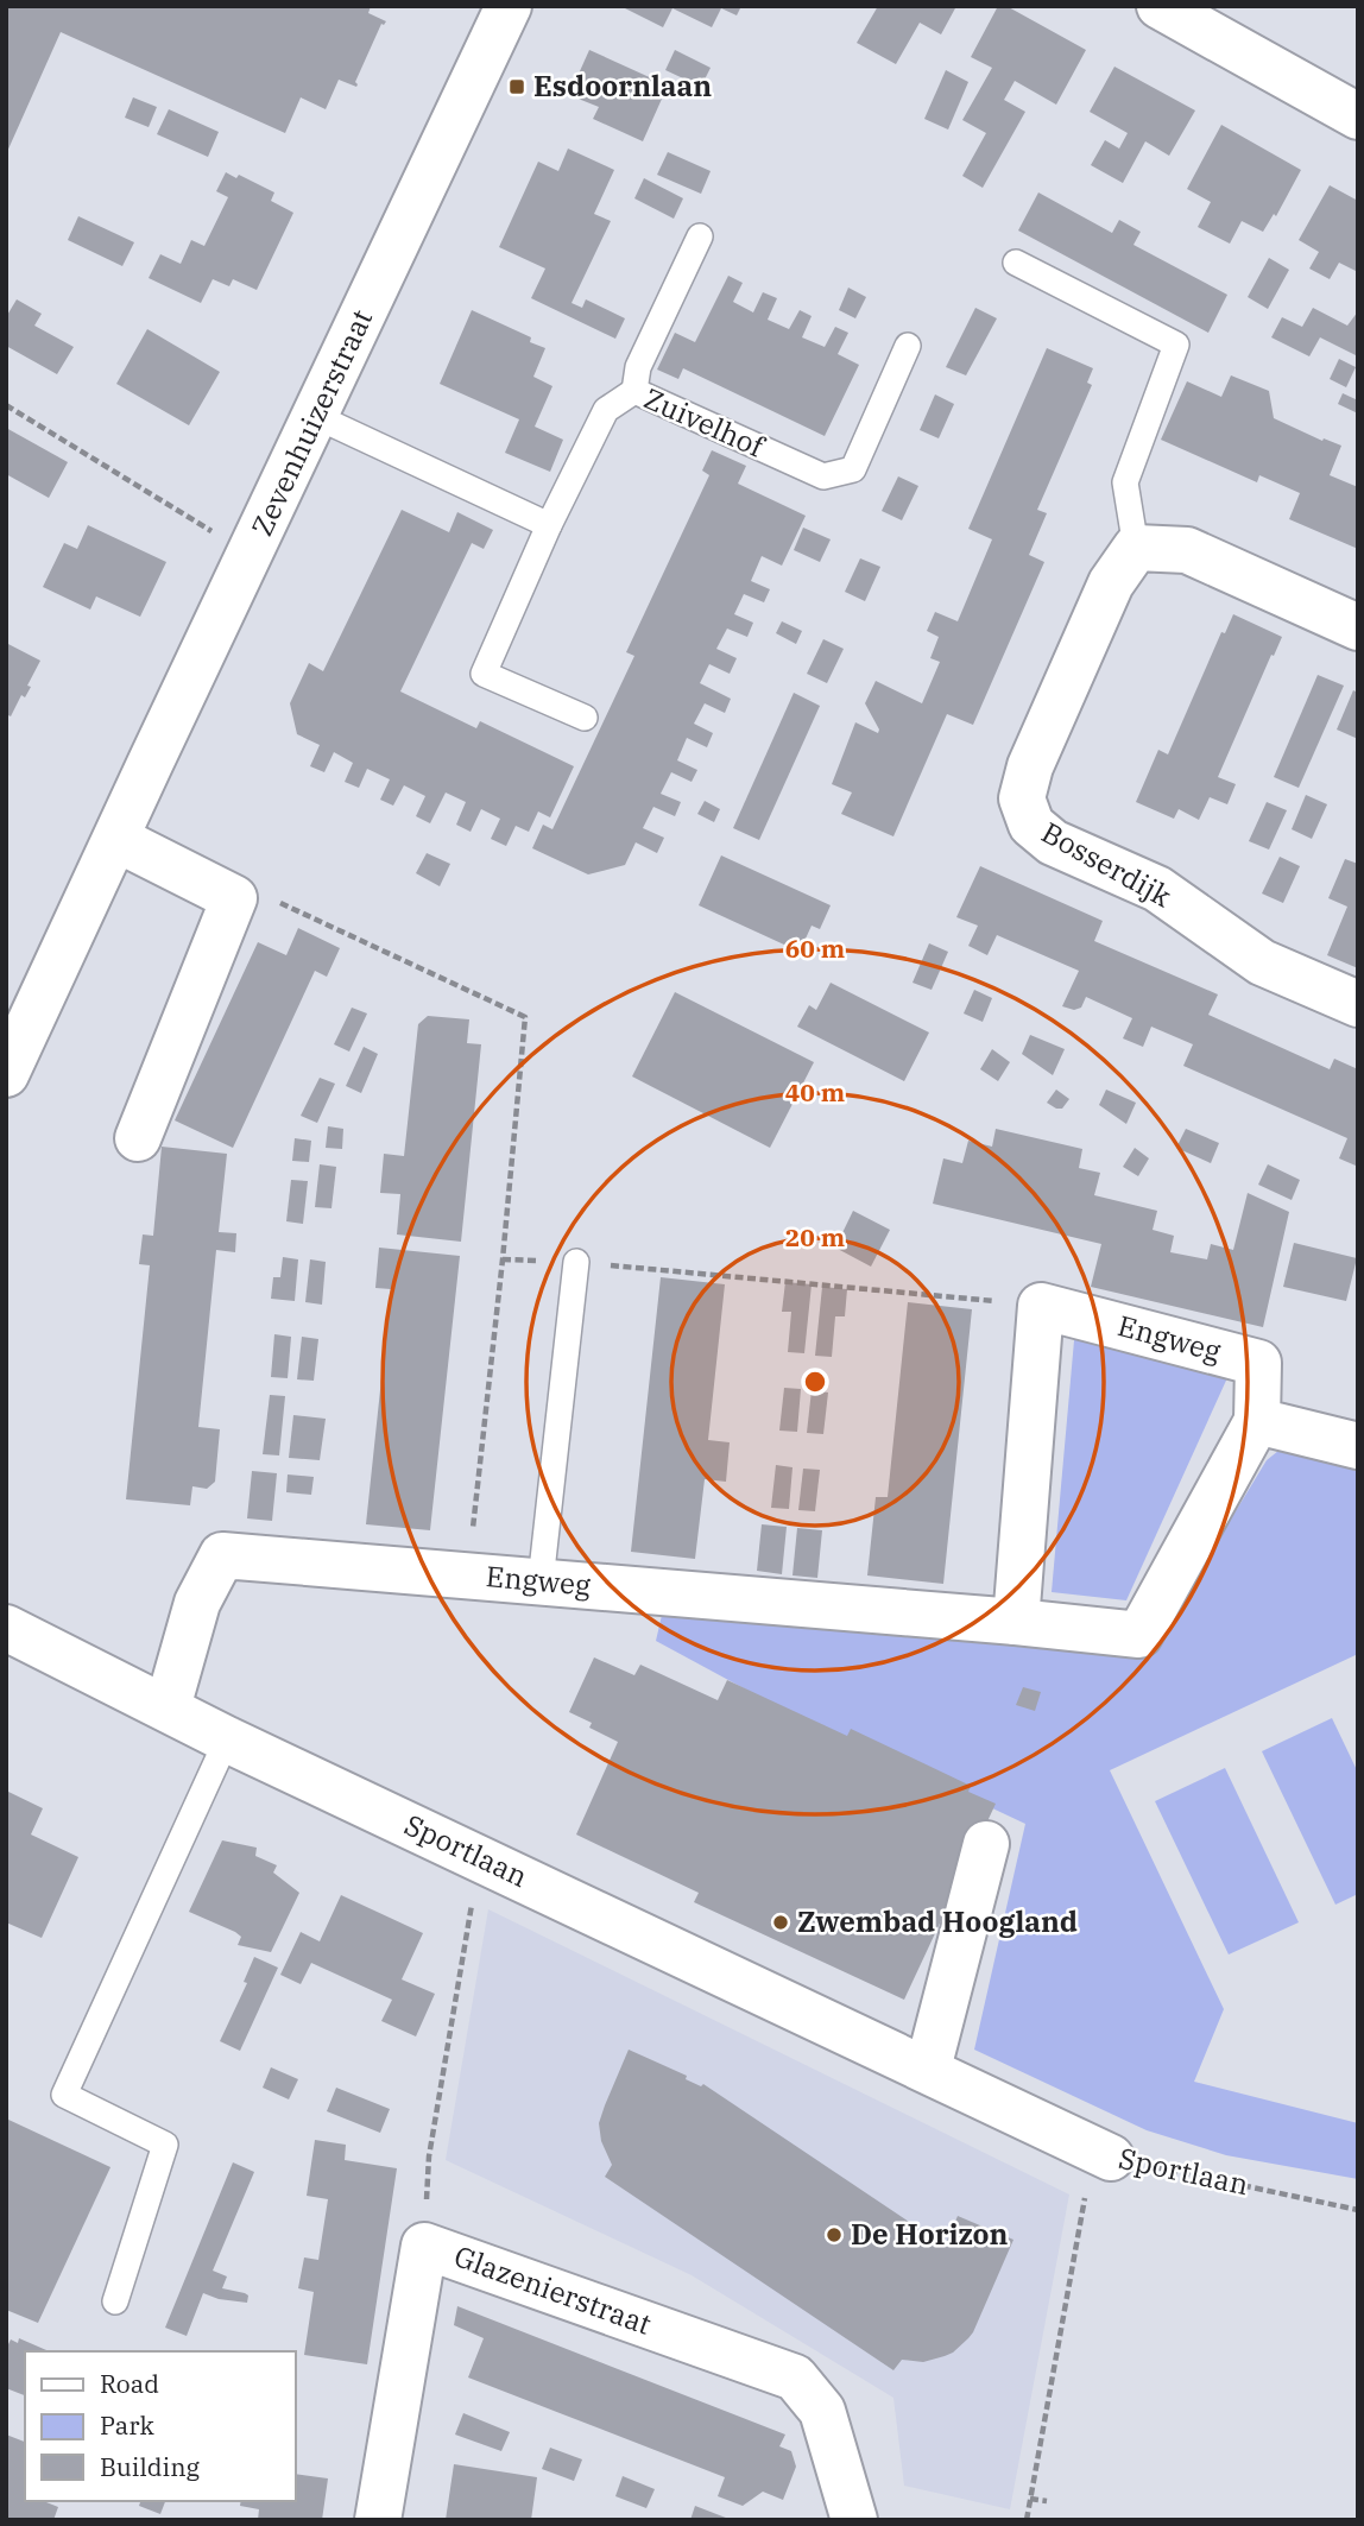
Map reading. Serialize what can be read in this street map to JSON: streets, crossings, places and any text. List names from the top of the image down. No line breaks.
{"streets":{"street":["Zevenhuizerstraat","Bosserdijk","Engweg","Sportlaan","Glazenierstraat"],"lane":["Zuivelhof"]},"crossings":[["Engweg","Sportlaan"]],"places":{"transit":["Esdoornlaan"],"other":["Zwembad Hoogland","De Horizon"]},"legend":["Road","Park","Building"],"rings":["60 m","40 m","20 m"]}
